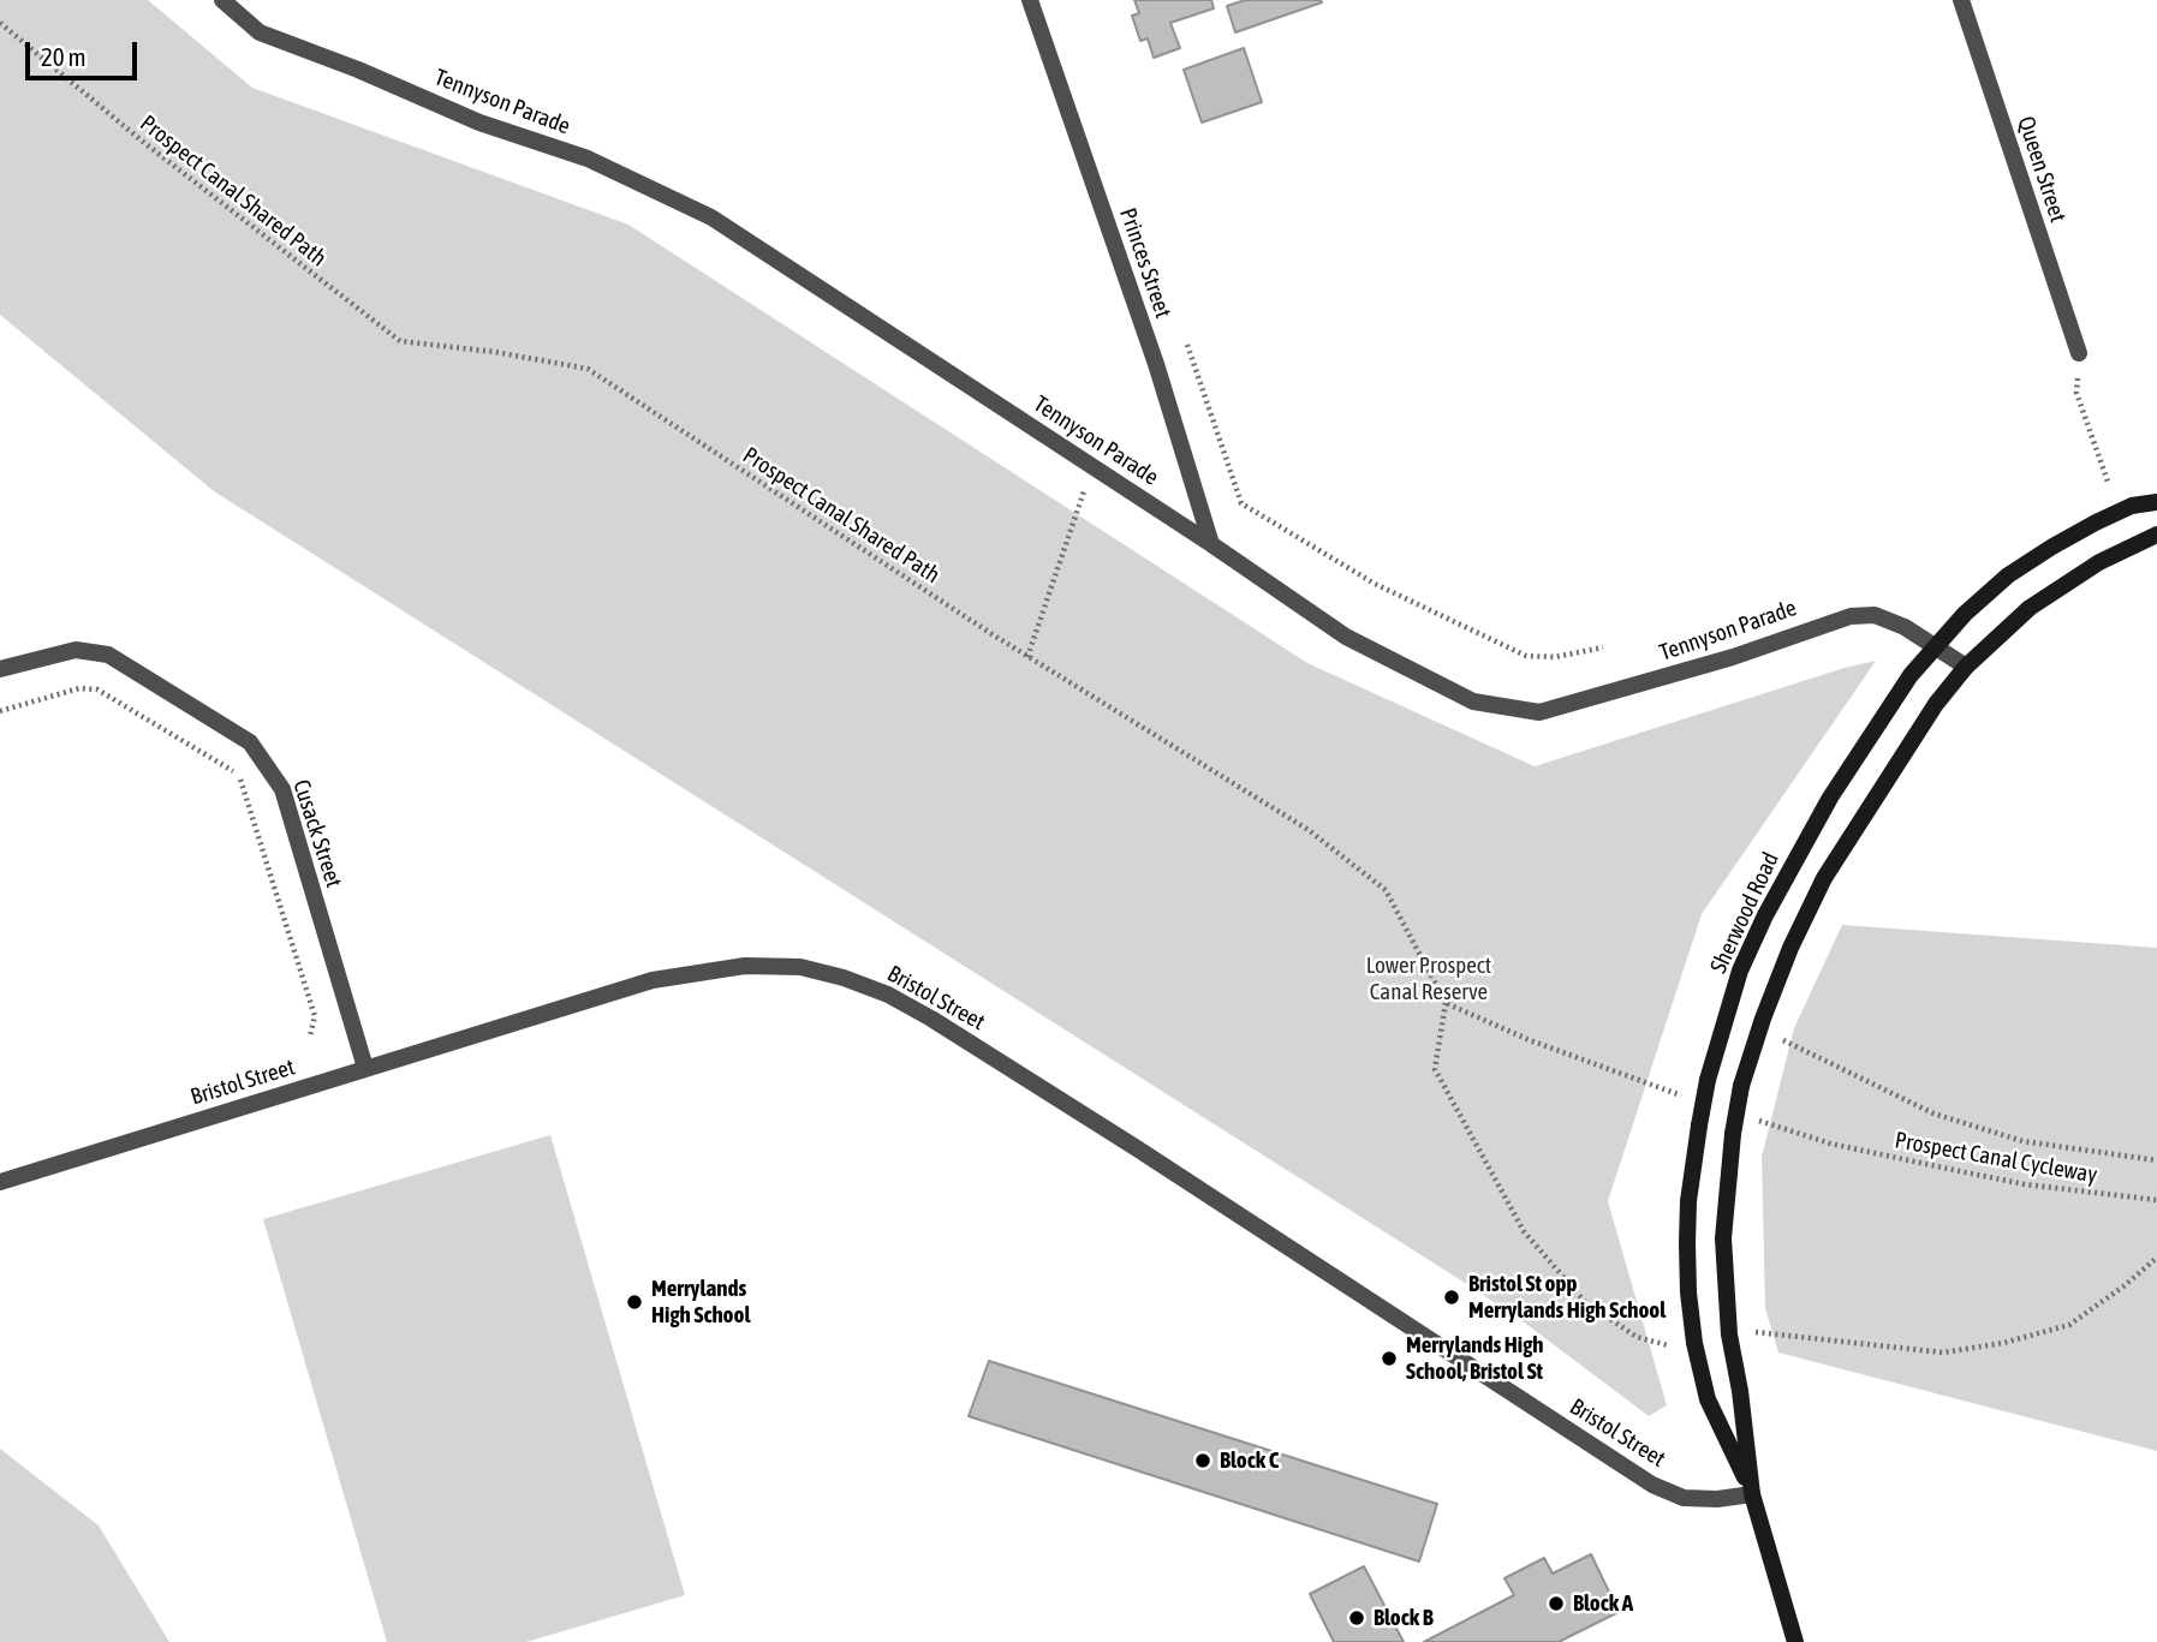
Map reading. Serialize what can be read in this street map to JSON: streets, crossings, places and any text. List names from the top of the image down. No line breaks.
{"streets":{"main road":["Sherwood Road"],"street":["Tennyson Parade","Queen Street","Princes Street","Cusack Street","Bristol Street"],"path":["Prospect Canal Shared Path","Prospect Canal Cycleway"]},"crossings":[["Tennyson Parade","Princes Street"],["Tennyson Parade","Sherwood Road"],["Cusack Street","Bristol Street"],["Sherwood Road","Bristol Street"]],"parks":["Lower Prospect Canal Reserve"],"places":["Bristol St opp Merrylands High School","Merrylands High School","Merrylands High School, Bristol St","Block C","Block A","Block B"],"scale_bar":"20 m"}
